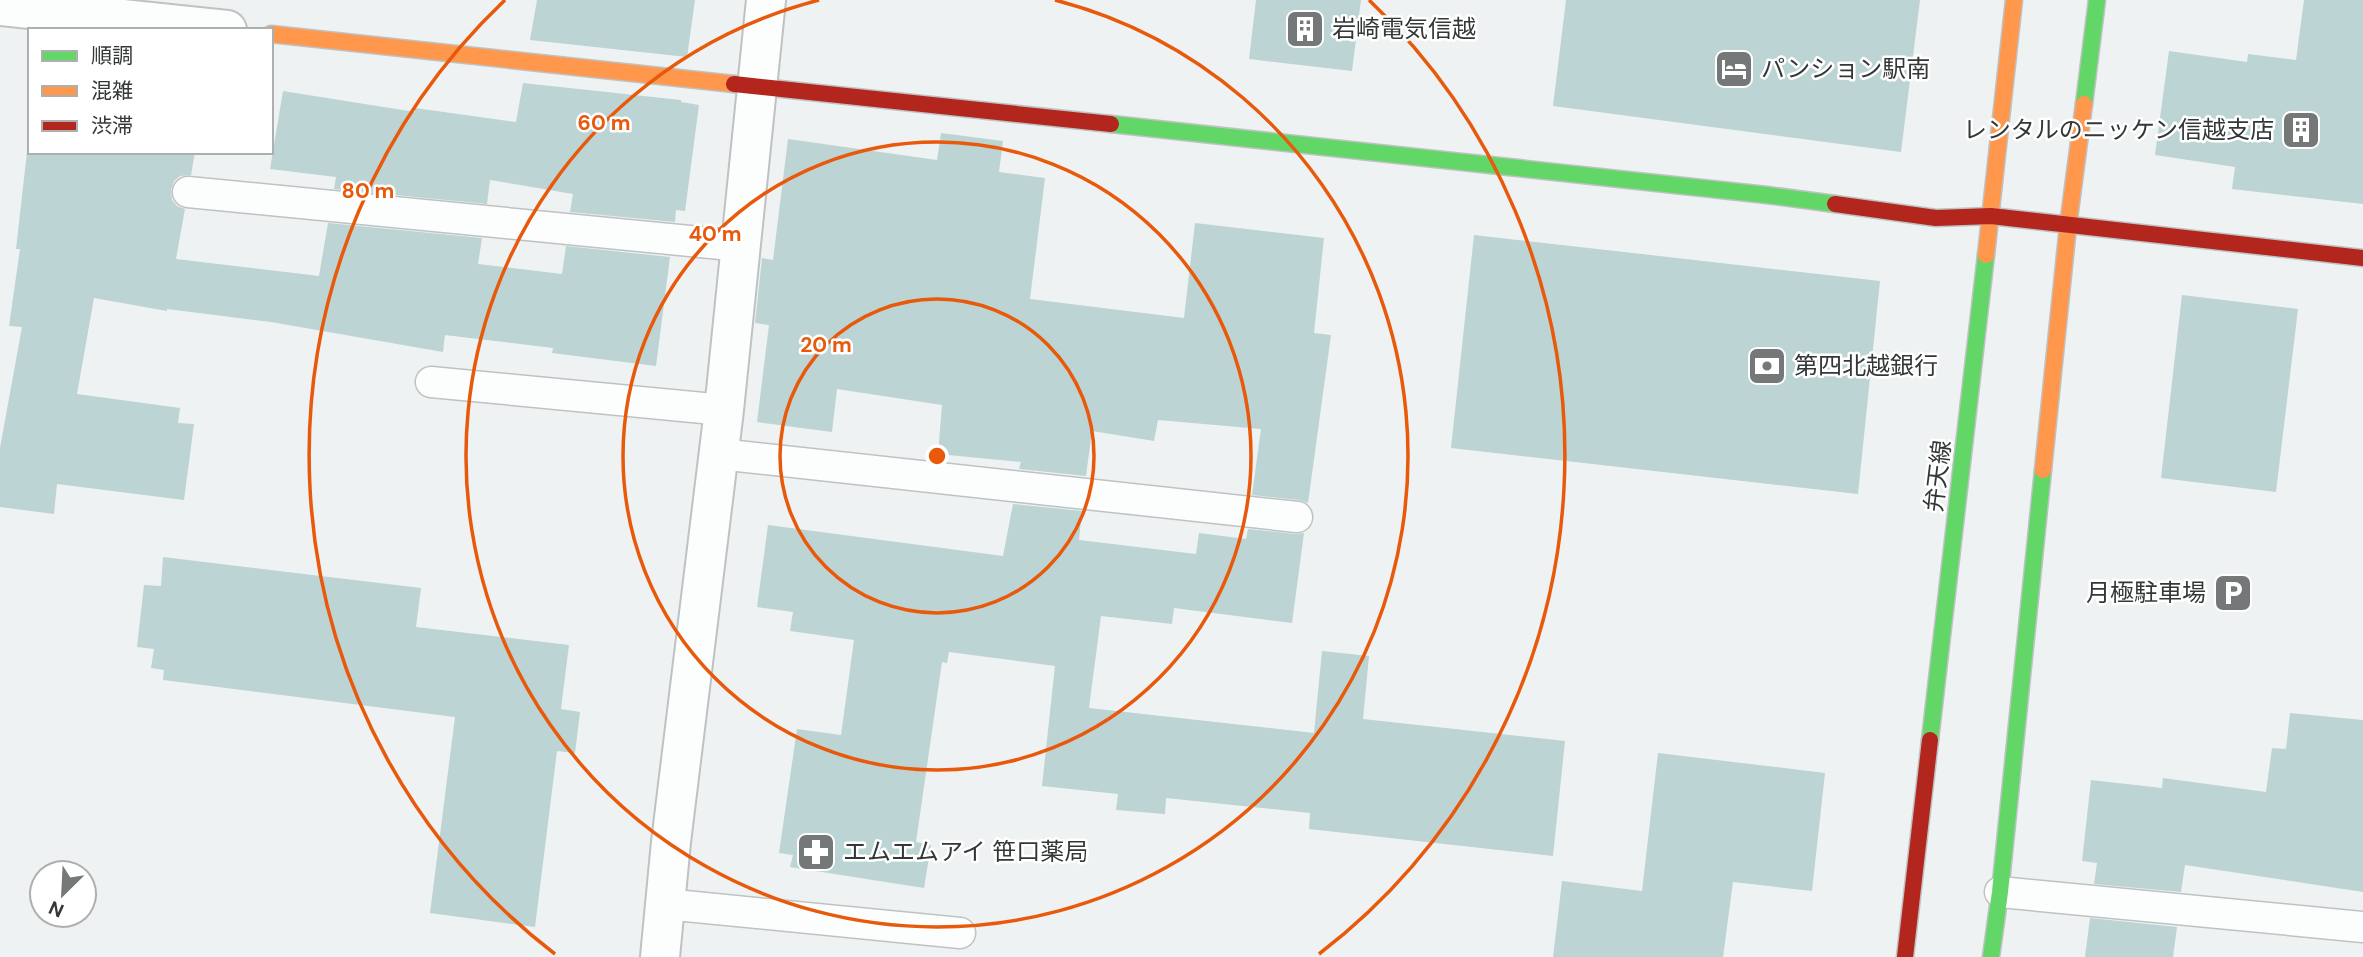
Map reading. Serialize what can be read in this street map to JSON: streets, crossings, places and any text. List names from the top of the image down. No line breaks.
{"streets":{"street":["弁天線"]},"places":{"building":["岩崎電気信越","レンタルのニッケン信越支店"],"hotel":["パンション駅南"],"bank":["第四北越銀行"],"parking":["月極駐車場"],"pharmacy":["エムエムアイ 笹口薬局"]},"legend":["順調","混雑","渋滞"],"north":"bottom left","rings":["60 m","80 m","40 m","20 m"]}
